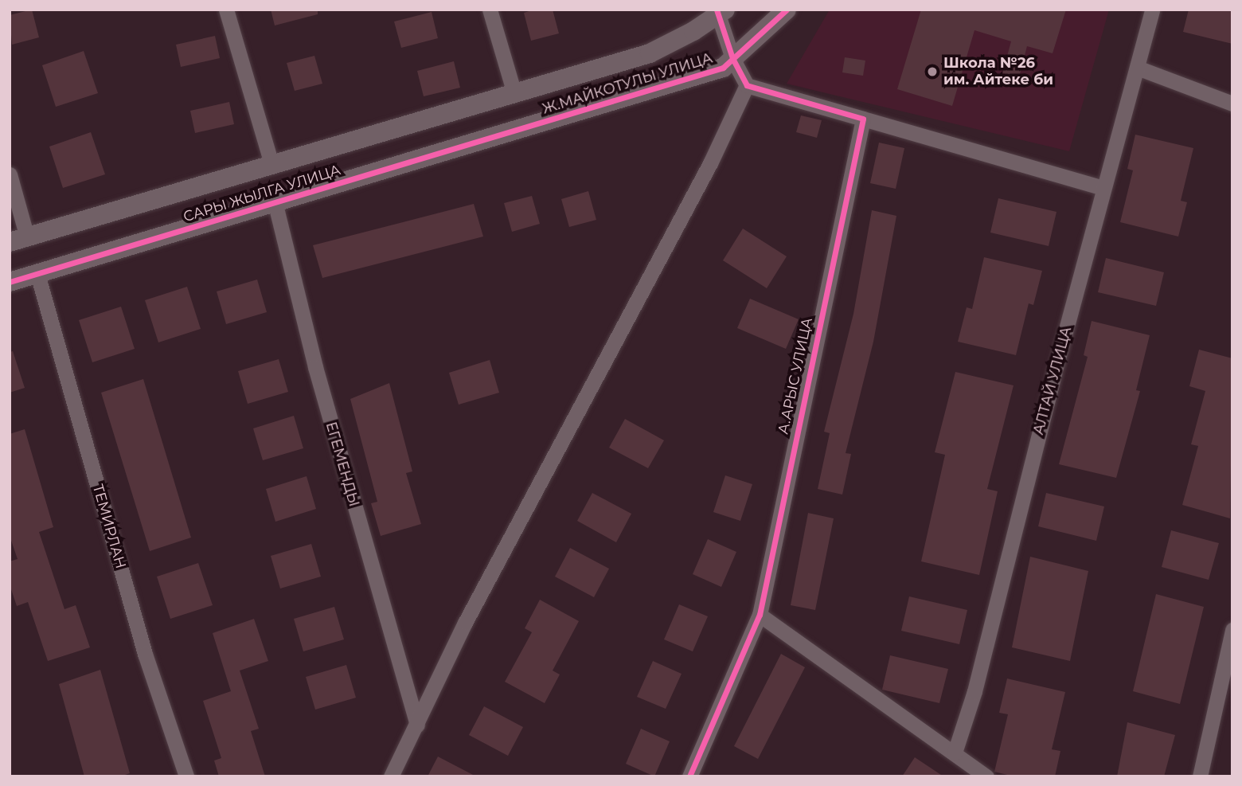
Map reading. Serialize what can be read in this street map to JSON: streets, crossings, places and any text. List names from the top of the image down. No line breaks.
{"streets":{"street":["Ж.МАЙКОТУЛЫ УЛИЦА","САРЫ ЖЫЛГА УЛИЦА","А.АРЫС УЛИЦА","АЛТАЙ УЛИЦА","ЕГЕМЕНДЫ","ТЕМИРЛАН"]},"crossings":[["Ж.МАЙКОТУЛЫ УЛИЦА","САРЫ ЖЫЛГА УЛИЦА"],["САРЫ ЖЫЛГА УЛИЦА","ЕГЕМЕНДЫ"],["САРЫ ЖЫЛГА УЛИЦА","ТЕМИРЛАН"]],"places":["Школа №26 им. Айтеке би"]}
